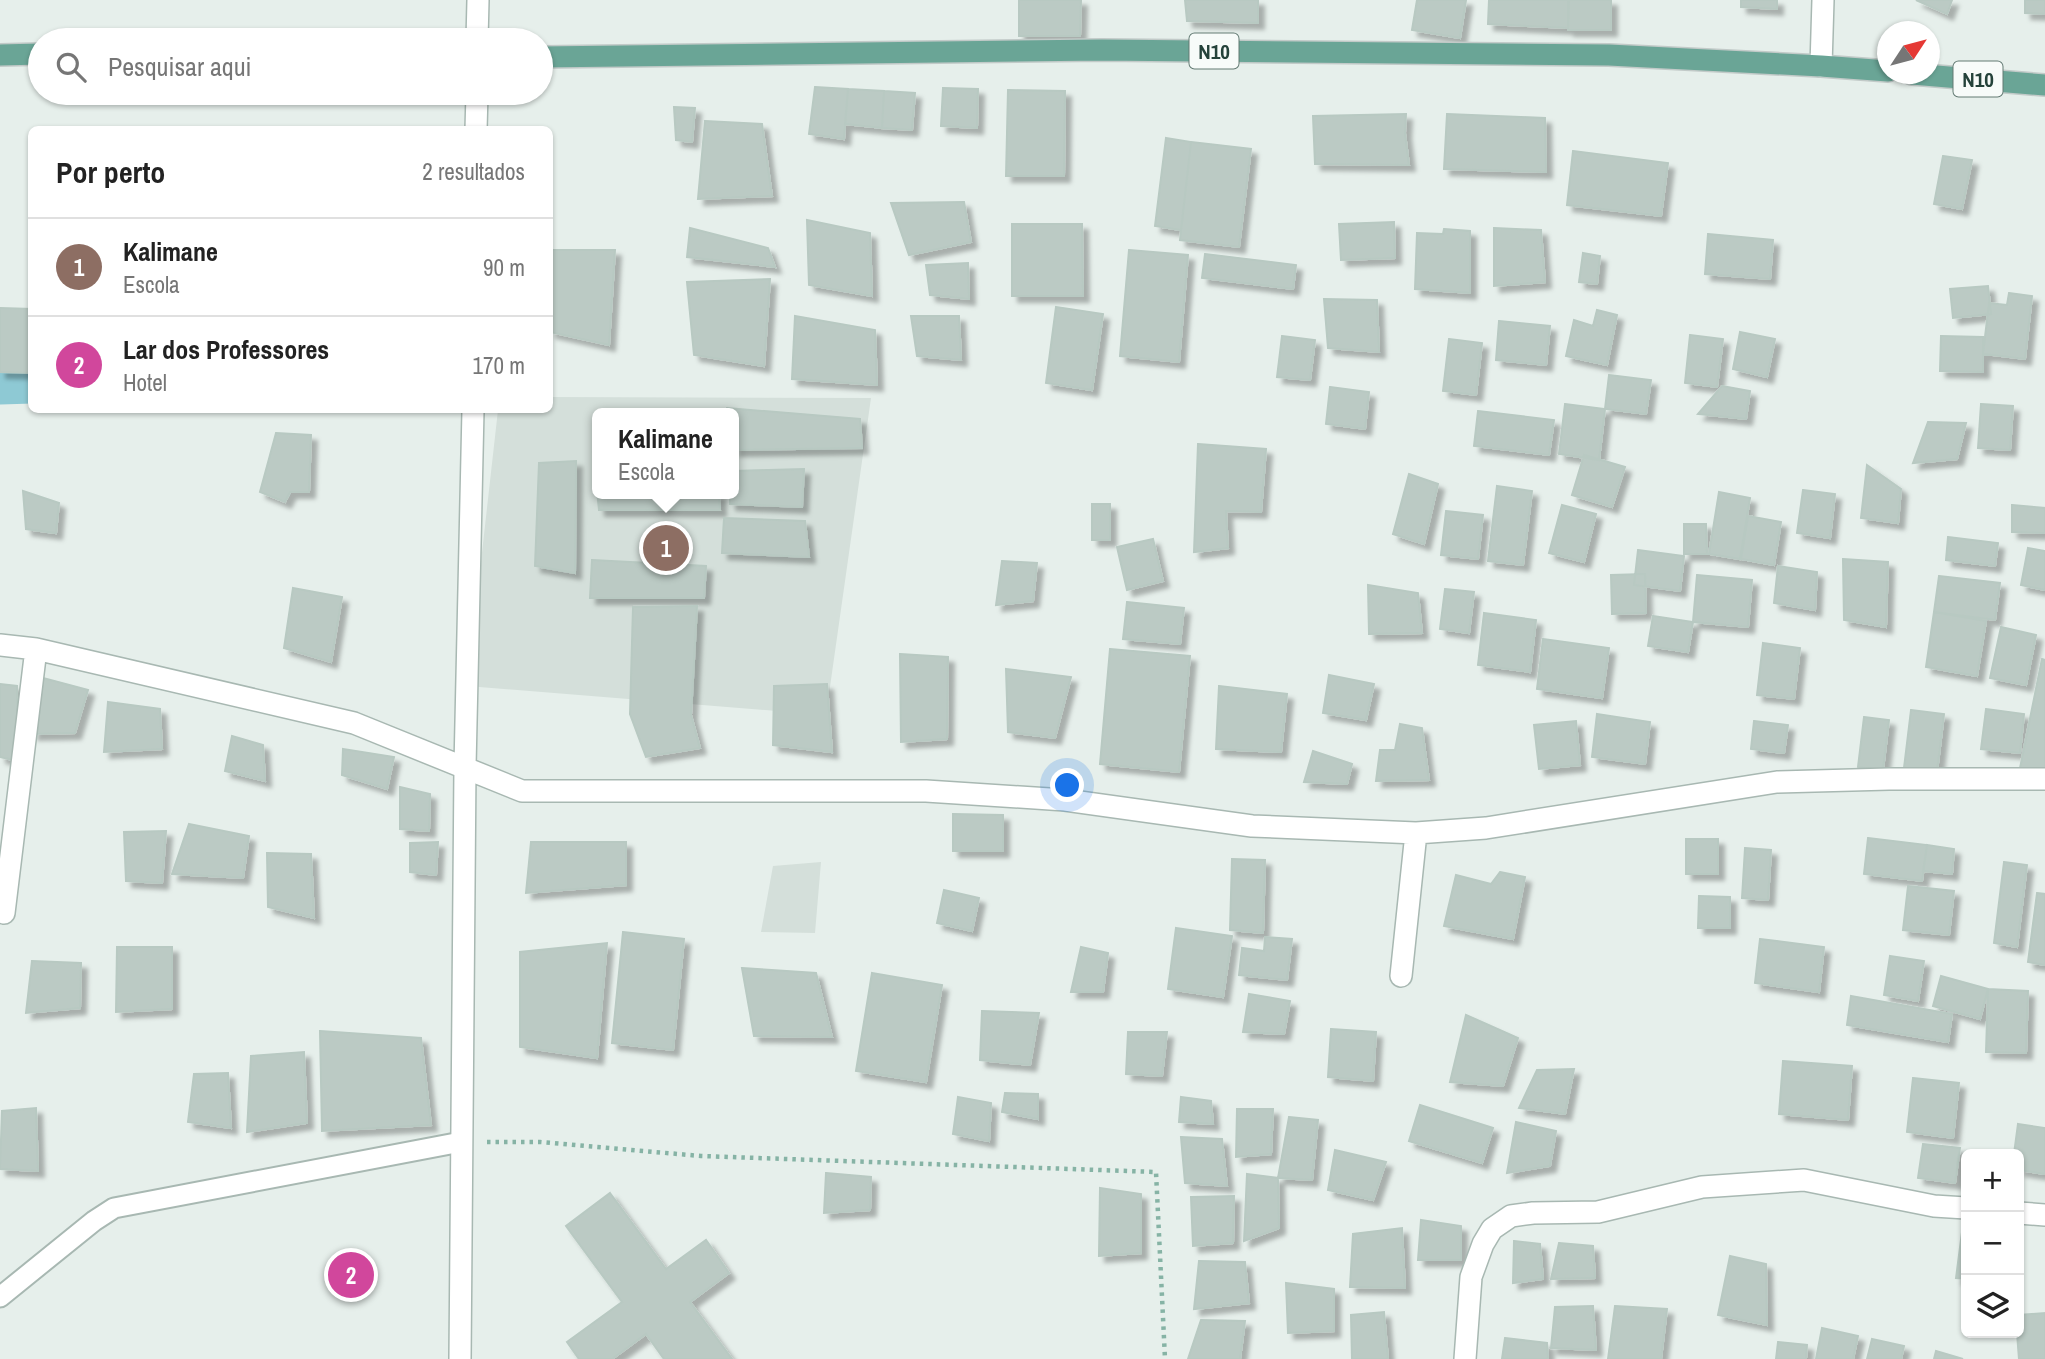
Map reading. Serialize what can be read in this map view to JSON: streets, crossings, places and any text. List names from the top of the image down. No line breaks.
{"streets":{"main road":["N10"]},"north":"top right","page":{"search":"Pesquisar aqui","heading":["Por perto","2 resultados"],"list":[{"mark":"1","name":"Kalimane","note":"Escola","value":"90 m"},{"mark":"2","name":"Lar dos Professores","note":"Hotel","value":"170 m"}],"popup":["Kalimane","Escola"],"pins":["1","2"],"map_buttons":["+","−"]}}
